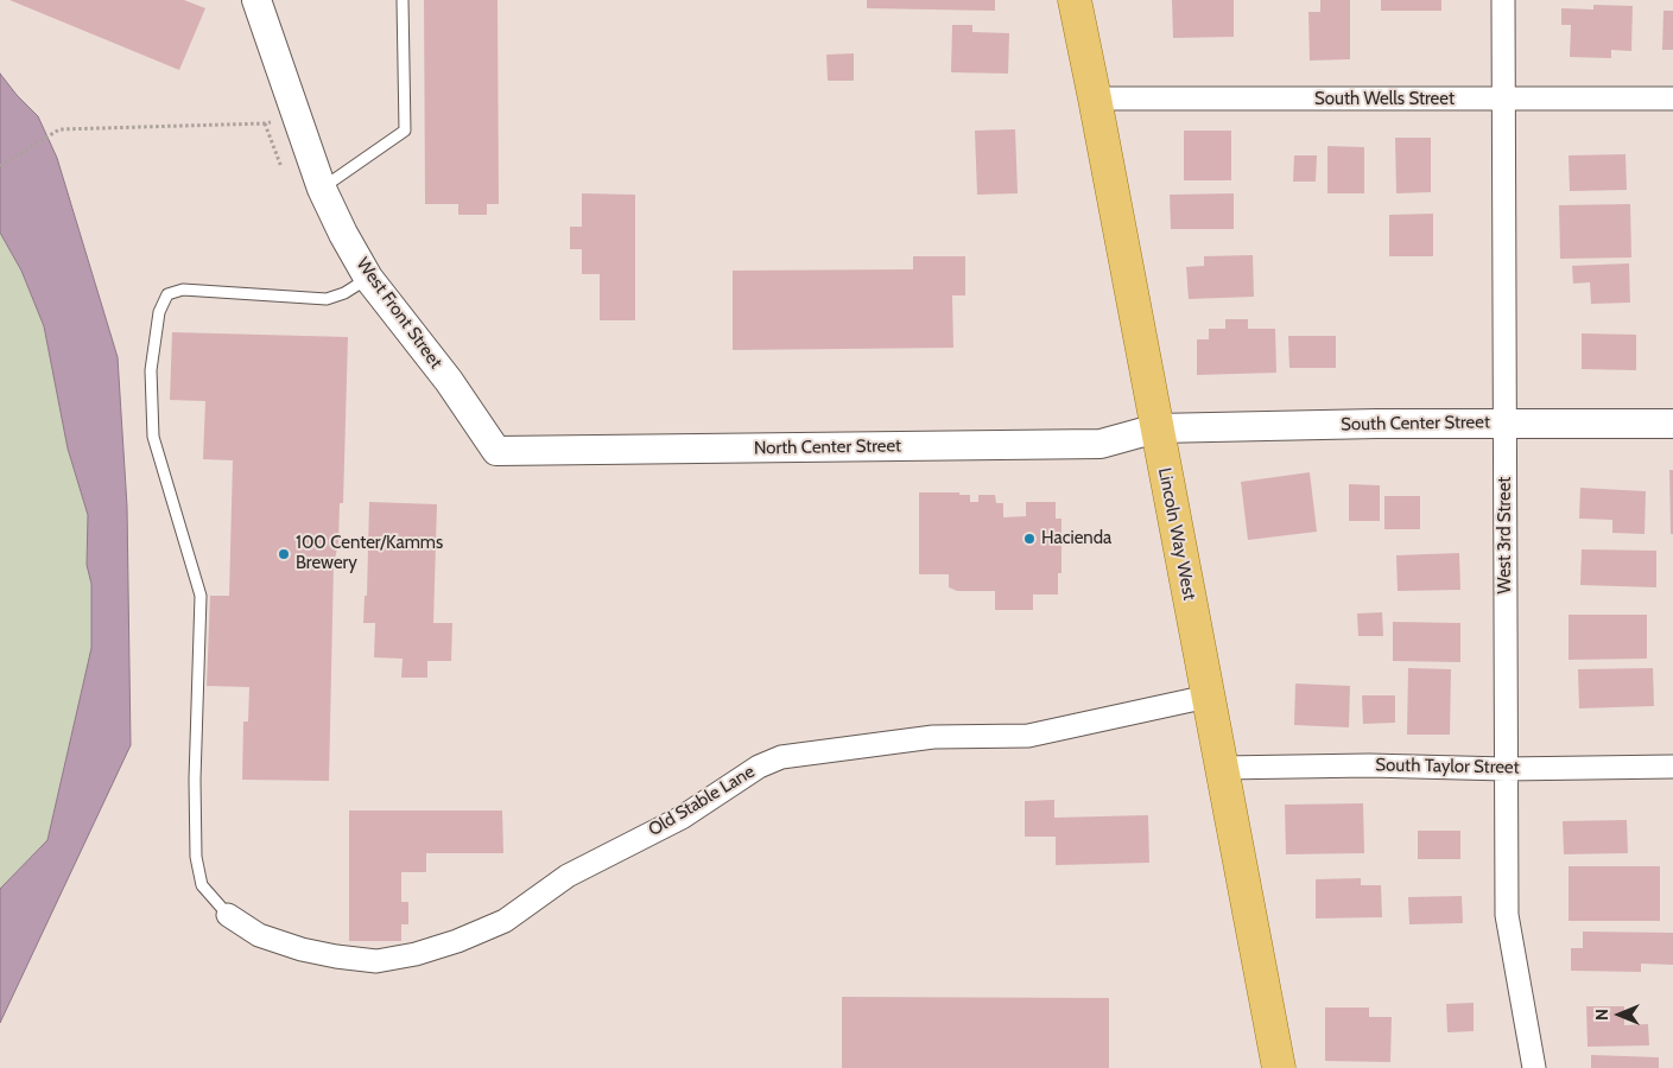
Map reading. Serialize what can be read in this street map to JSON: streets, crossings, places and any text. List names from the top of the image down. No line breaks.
{"streets":{"main road":["Lincoln Way West"],"street":["South Wells Street","West Front Street","South Center Street","North Center Street","West 3rd Street","South Taylor Street","Old Stable Lane"]},"crossings":[["South Wells Street","Lincoln Way West"],["South Wells Street","West 3rd Street"],["West Front Street","North Center Street"],["South Center Street","North Center Street"],["South Center Street","Lincoln Way West"],["South Center Street","West 3rd Street"],["North Center Street","Lincoln Way West"],["Lincoln Way West","South Taylor Street"],["Lincoln Way West","Old Stable Lane"],["West 3rd Street","South Taylor Street"]],"places":["Hacienda","100 Center/Kamms Brewery"],"north":"left"}
